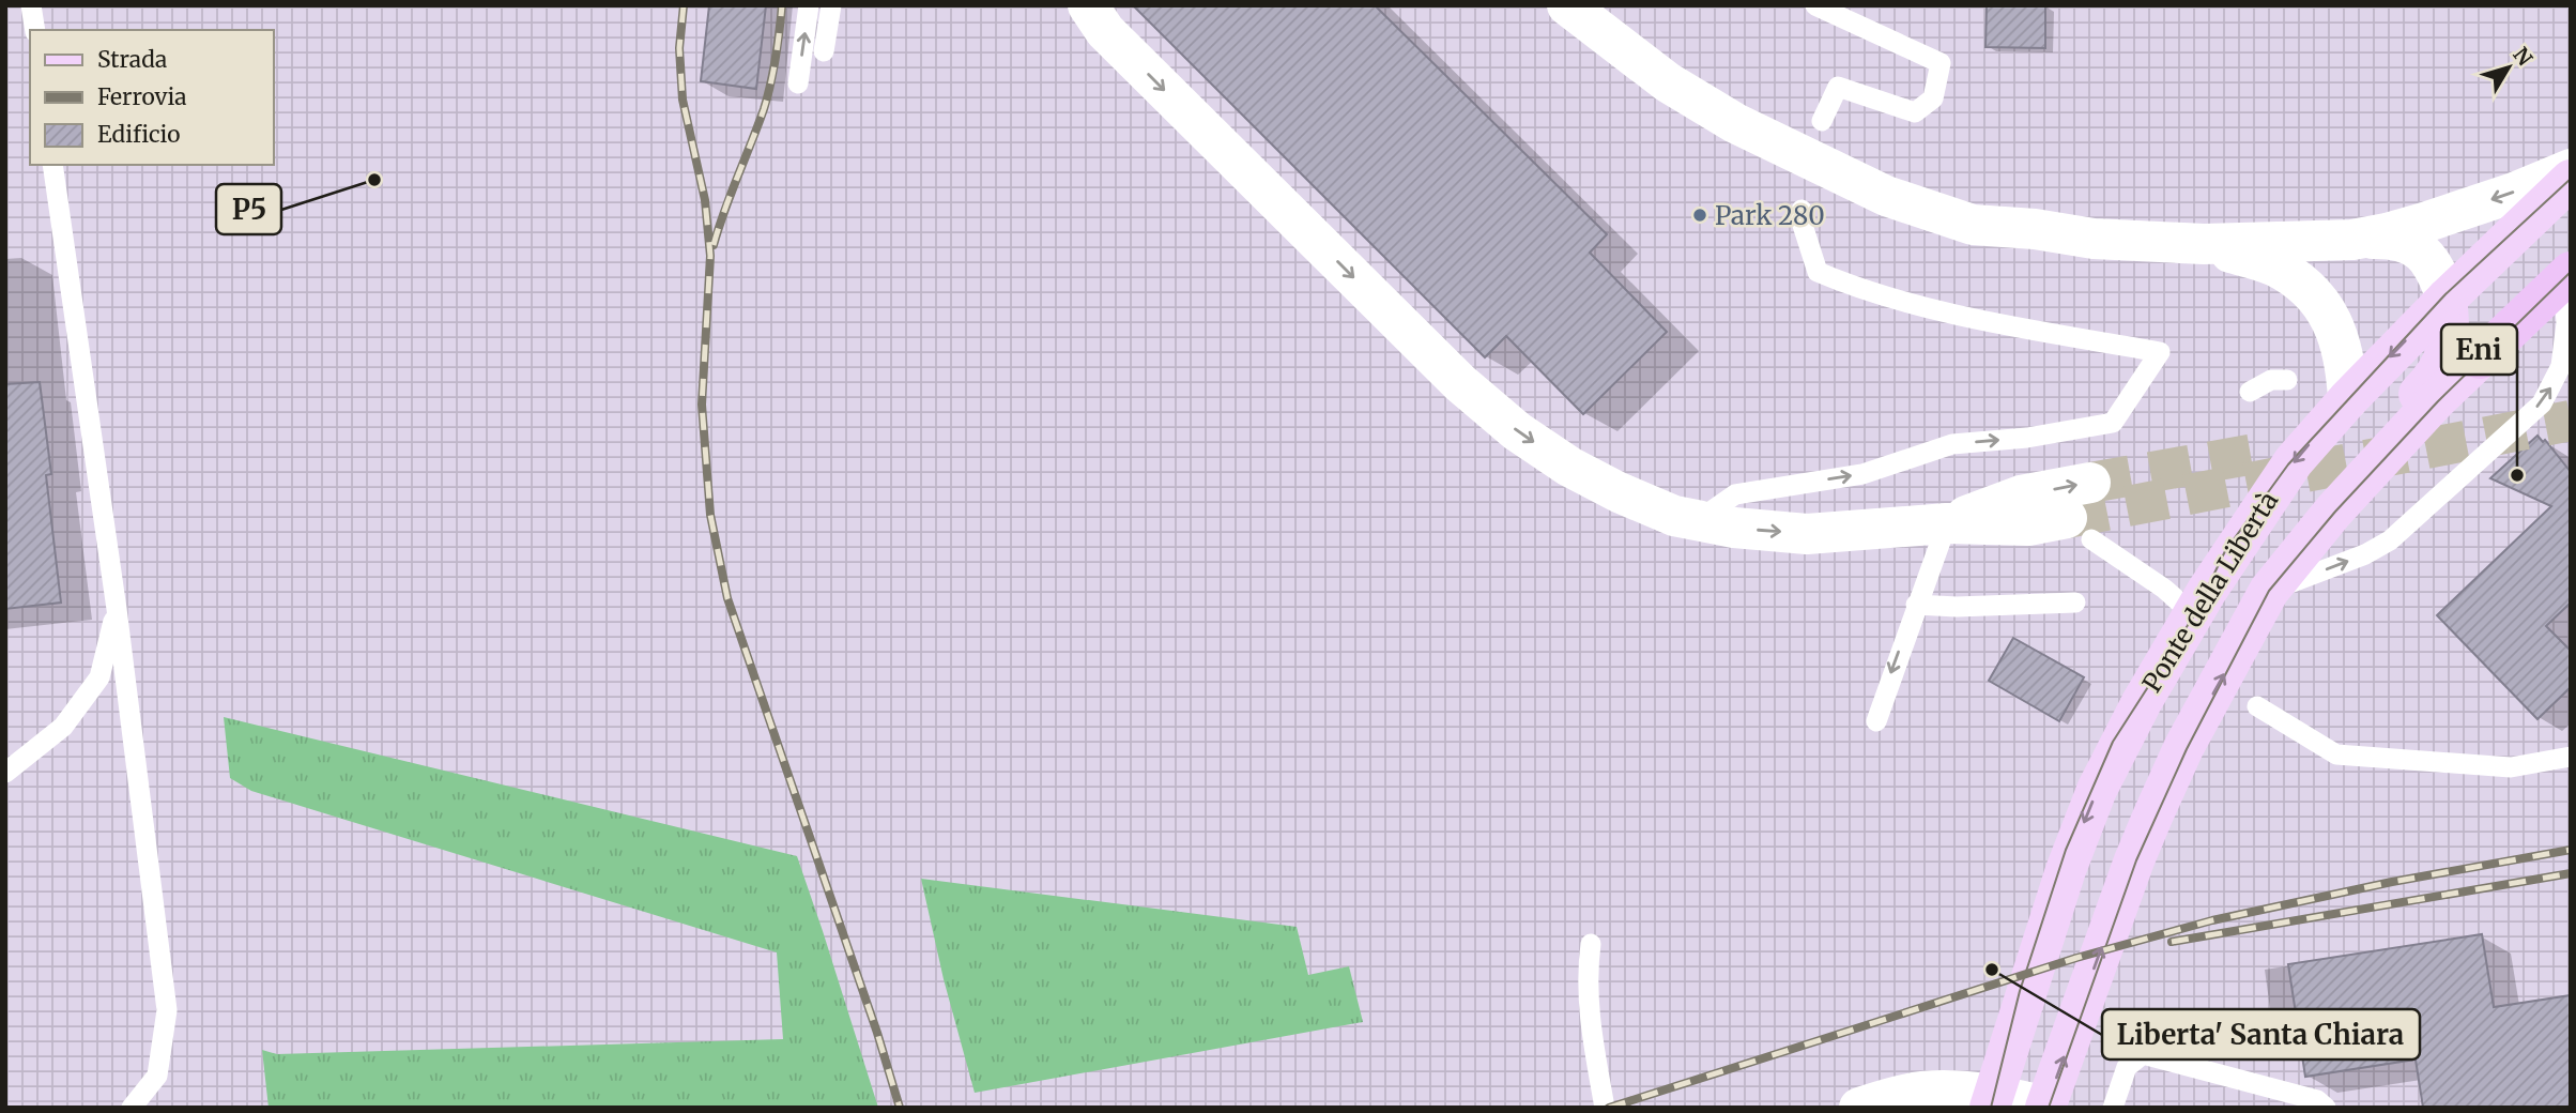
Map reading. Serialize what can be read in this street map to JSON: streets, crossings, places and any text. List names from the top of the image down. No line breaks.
{"streets":{"highway":["Ponte della Libertà"]},"places":["P5","Park 280","Eni","Liberta' Santa Chiara"],"legend":["Strada","Ferrovia","Edificio"],"north":"top right"}
